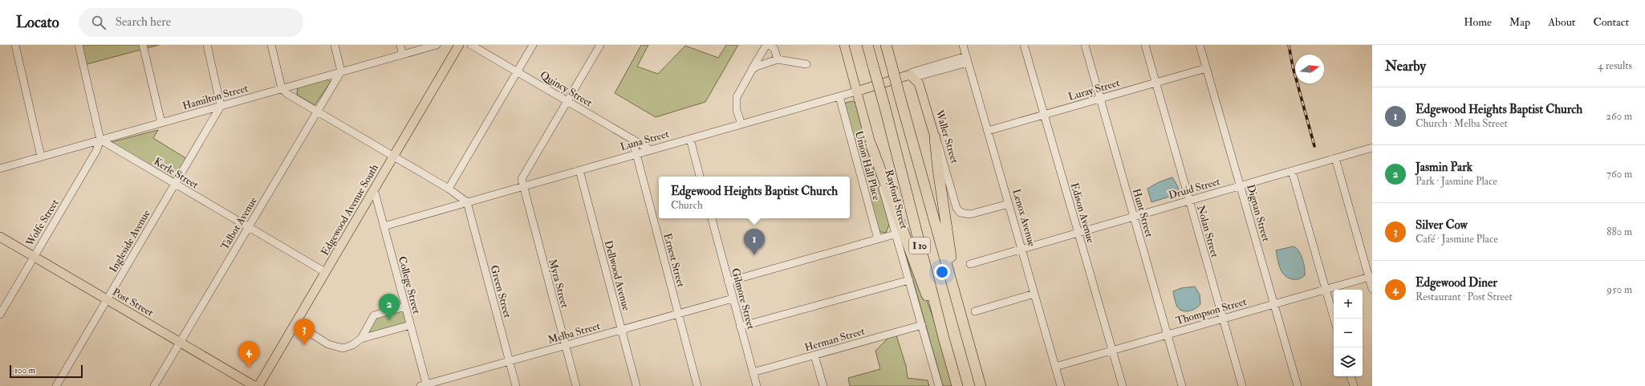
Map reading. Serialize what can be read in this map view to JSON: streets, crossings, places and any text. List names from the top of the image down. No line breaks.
{"streets":{"highway":["I 10"],"main road":["Waller Street","Luna Street","Rayford Street","Edgewood Avenue South","Post Street"],"street":["Quincy Street","Luray Street","Hamilton Street","Union Hall Place","Kerle Street","Druid Street","Edison Avenue","Hunt Street","Dignan Street","Lenox Avenue","Wolfe Street","Talbot Avenue","Nolan Street","Ingleside Avenue","Ernest Street","Dellwood Avenue","Myra Street","College Street","Green Street","Gilmore Street","Thompson Street","Melba Street","Herman Street"]},"crossings":[["Quincy Street","Luna Street"],["Quincy Street","Ernest Street"],["Luray Street","Edison Avenue"],["Luray Street","Hunt Street"],["Luray Street","Dignan Street"],["Luray Street","Lenox Avenue"],["Luray Street","Nolan Street"],["Hamilton Street","Kerle Street"],["Hamilton Street","Wolfe Street"],["Hamilton Street","Talbot Avenue"],["Hamilton Street","Ingleside Avenue"],["Waller Street","Luna Street"],["Waller Street","Lenox Avenue"],["Luna Street","Union Hall Place"],["Luna Street","Rayford Street"],["Luna Street","Lenox Avenue"],["Luna Street","Ernest Street"],["Luna Street","Dellwood Avenue"],["Luna Street","Myra Street"],["Luna Street","College Street"],["Luna Street","Green Street"],["Kerle Street","Edgewood Avenue South"],["Kerle Street","Wolfe Street"],["Kerle Street","Talbot Avenue"],["Kerle Street","Ingleside Avenue"],["Druid Street","Edison Avenue"],["Druid Street","Hunt Street"],["Druid Street","Dignan Street"],["Druid Street","Lenox Avenue"],["Druid Street","Nolan Street"],["Rayford Street","Herman Street"],["Edgewood Avenue South","College Street"],["Edison Avenue","Thompson Street"],["Hunt Street","Thompson Street"],["Dignan Street","Thompson Street"],["Lenox Avenue","Thompson Street"],["Wolfe Street","Post Street"],["Talbot Avenue","Post Street"],["Nolan Street","Thompson Street"],["Ingleside Avenue","Post Street"],["Ernest Street","Melba Street"],["Dellwood Avenue","Melba Street"],["Myra Street","Melba Street"],["College Street","Melba Street"],["Green Street","Melba Street"],["Gilmore Street","Melba Street"],["Gilmore Street","Herman Street"]],"scale_bar":"100 m","north":"right","page":{"header":"Locato","search":"Search here","nav":["Home","Map","About","Contact"],"heading":["Nearby","4 results"],"list":[{"mark":"1","name":"Edgewood Heights Baptist Church","note":"Church · Melba Street","value":"260 m"},{"mark":"2","name":"Jasmin Park","note":"Park · Jasmine Place","value":"760 m"},{"mark":"3","name":"Silver Cow","note":"Café · Jasmine Place","value":"880 m"},{"mark":"4","name":"Edgewood Diner","note":"Restaurant · Post Street","value":"950 m"}],"popup":["Edgewood Heights Baptist Church","Church"],"pins":["1","2","3","4"],"map_buttons":["+","−"],"scale":"100 m"}}
